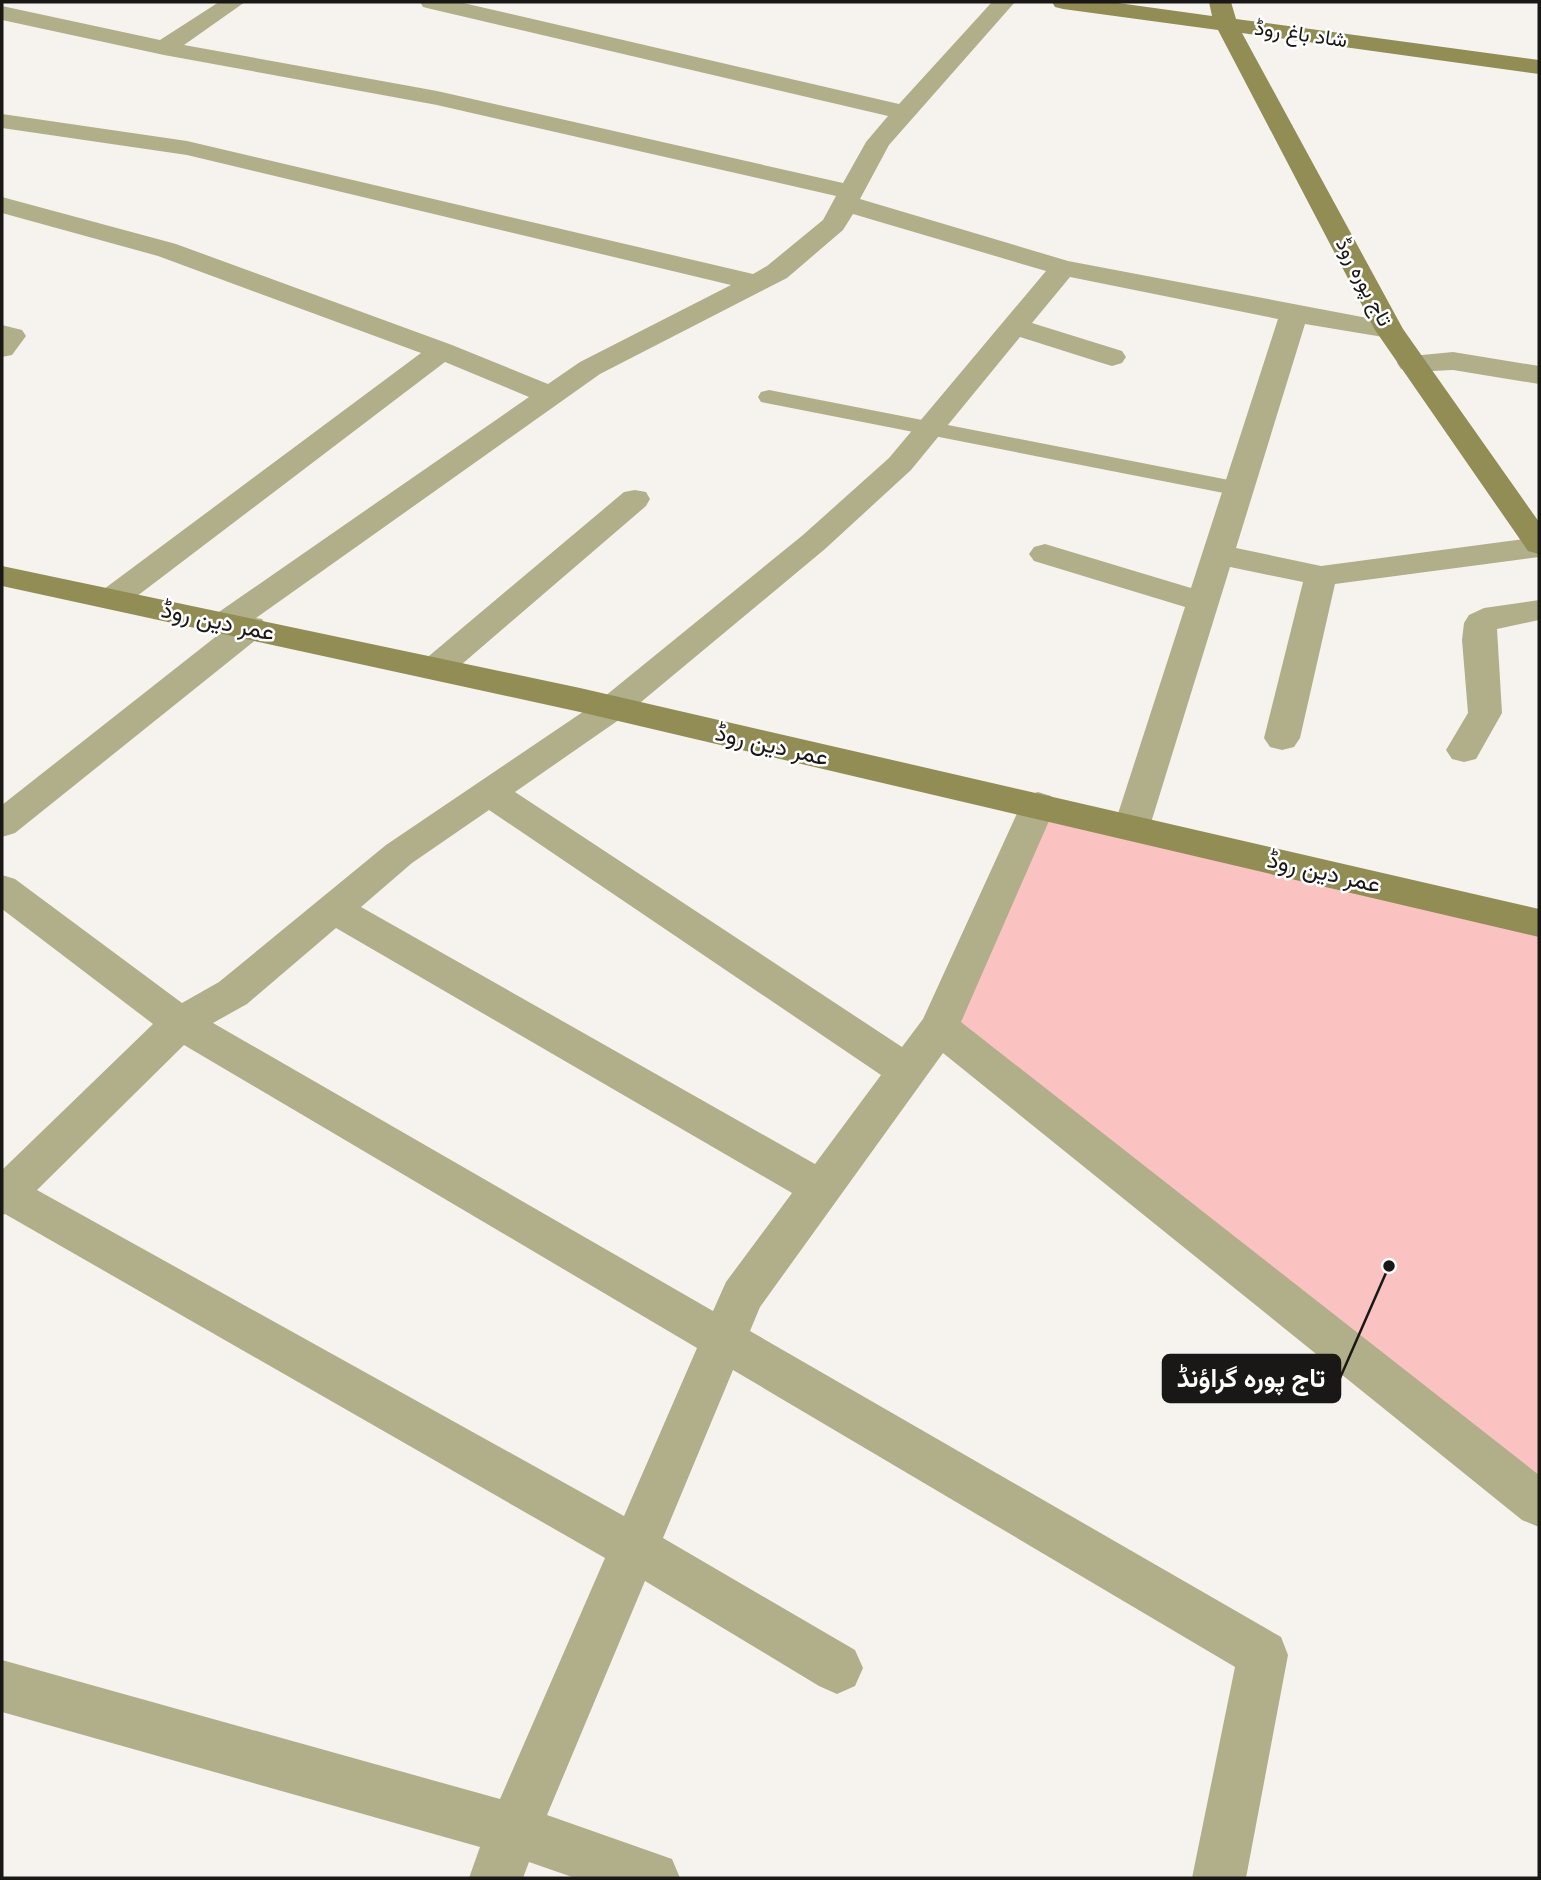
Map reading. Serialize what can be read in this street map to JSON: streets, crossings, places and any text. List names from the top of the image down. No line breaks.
{"streets":{"main road":["شاد باغ روڈ","تاج پورہ روڈ","عمر دین روڈ"]},"crossings":[["شاد باغ روڈ","تاج پورہ روڈ"]],"places":["تاج پورہ گراؤنڈ"]}
